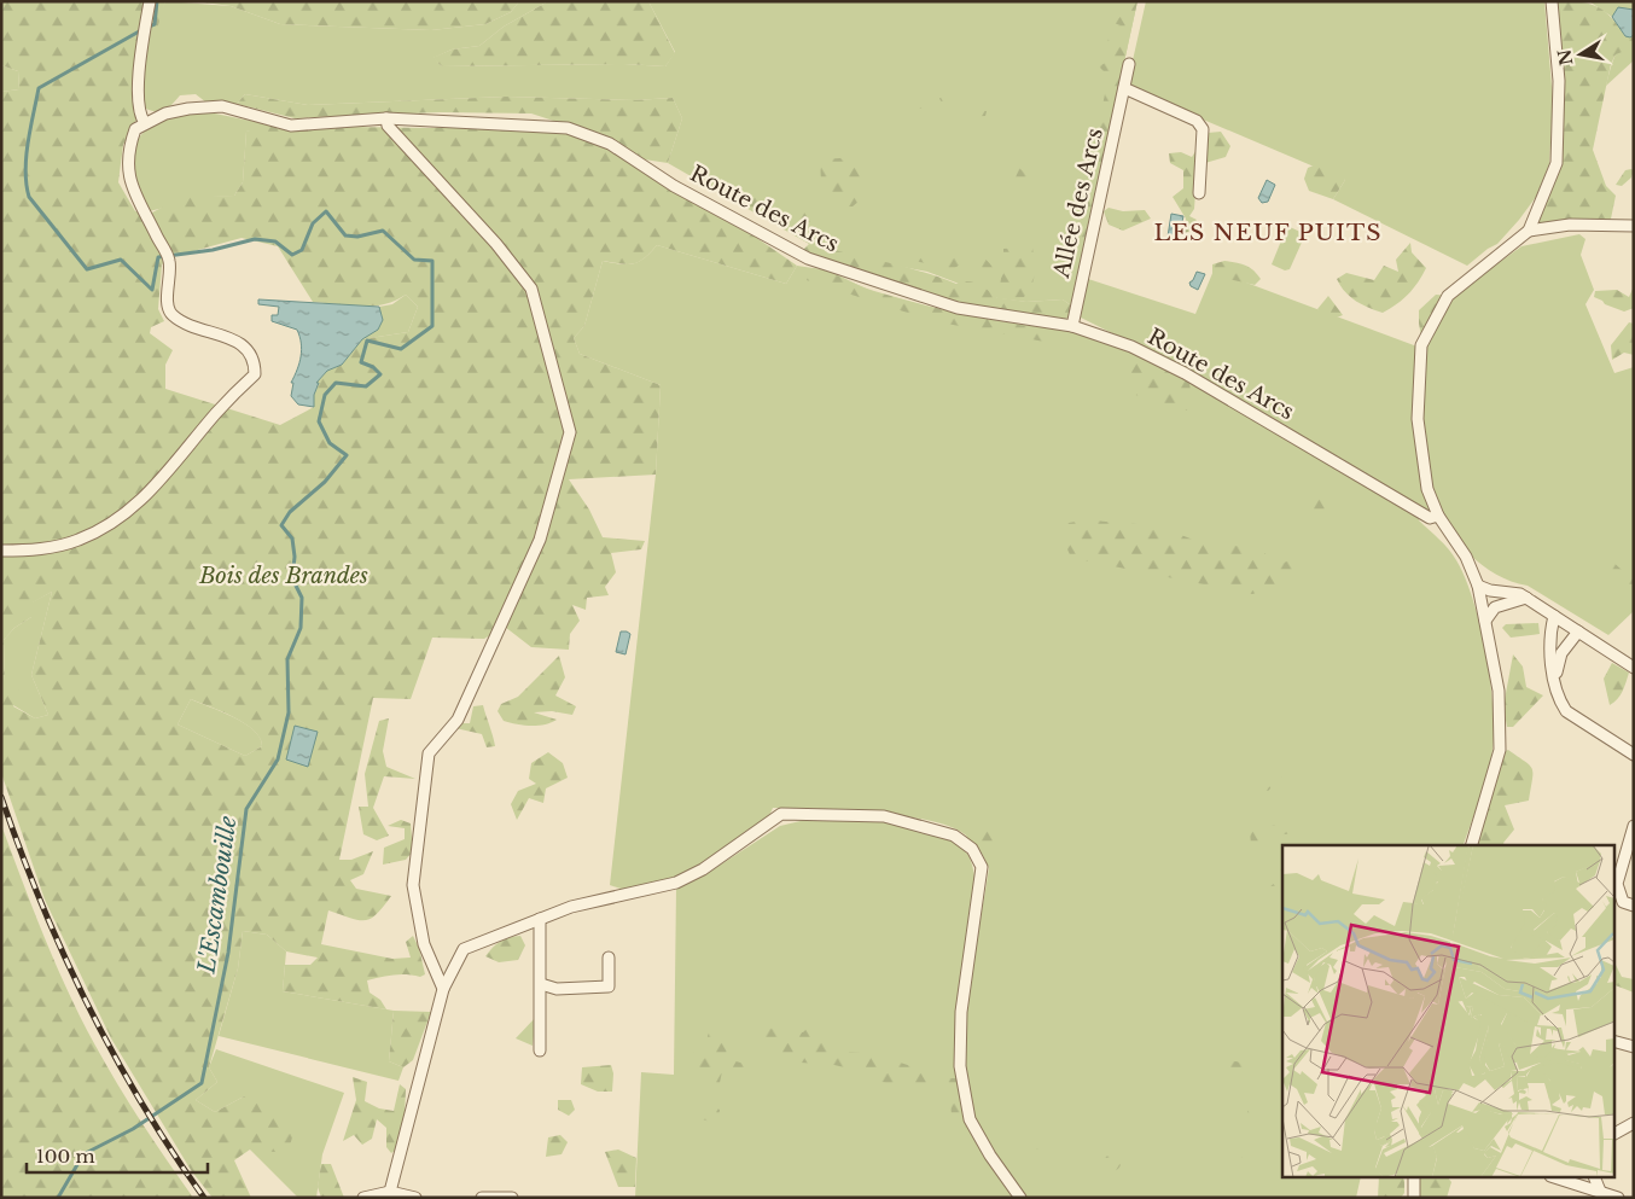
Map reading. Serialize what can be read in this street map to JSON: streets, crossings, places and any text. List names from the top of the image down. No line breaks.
{"streets":{"street":["Allée des Arcs","Route des Arcs"]},"crossings":[["Allée des Arcs","Route des Arcs"]],"districts":["LES NEUF PUITS"],"water":["L'Escambouille"],"parks":["Bois des Brandes"],"scale_bar":"100 m","north":"left"}
